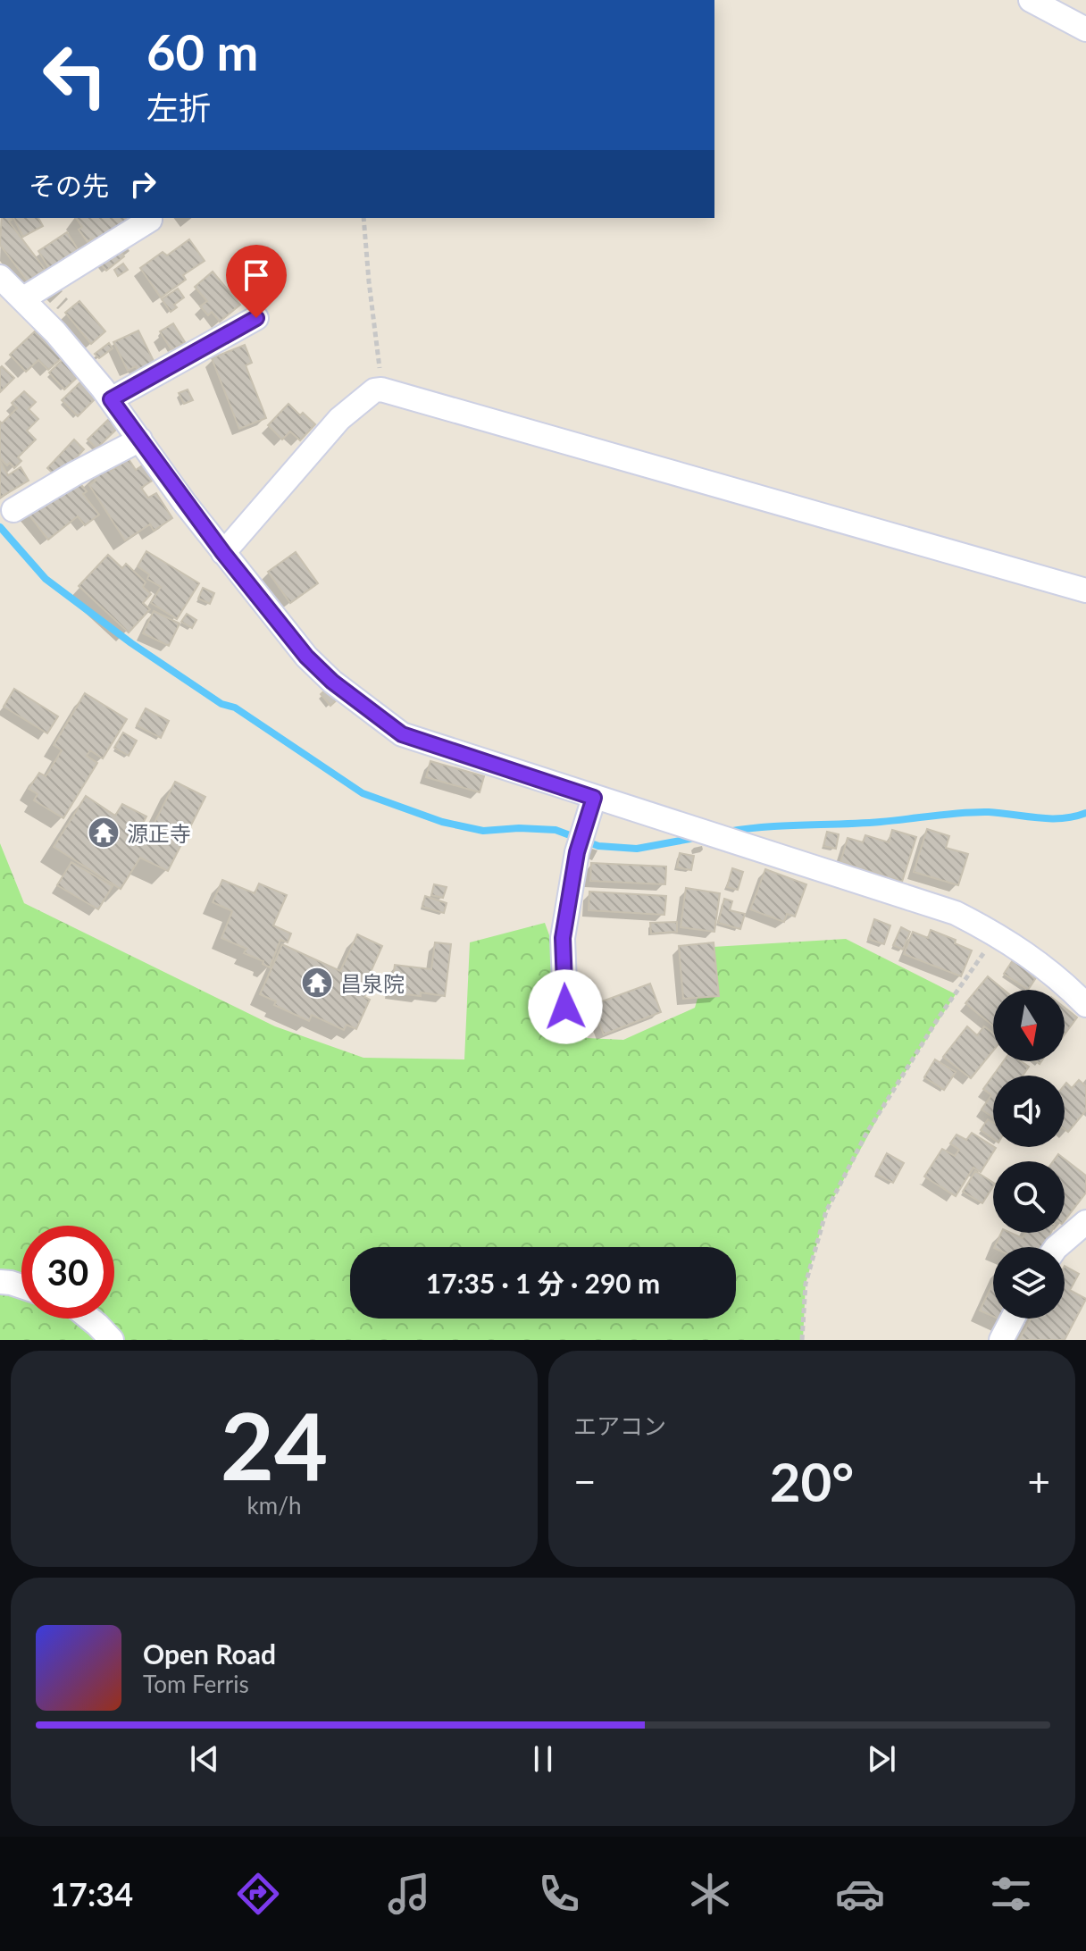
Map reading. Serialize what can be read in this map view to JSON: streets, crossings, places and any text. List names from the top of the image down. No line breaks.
{"places":{"temple":["源正寺","昌泉院"]},"north":"bottom","page":{"turn":["60 m","左折"],"then":"その先","limit":"30","trip":"17:35 · 1 分 · 290 m","tile":[["24","km/h"],"エアコン"],"heat":["−","20°","+"],"song":["Open Road","Tom Ferris"],"tabs":"17:34"}}
